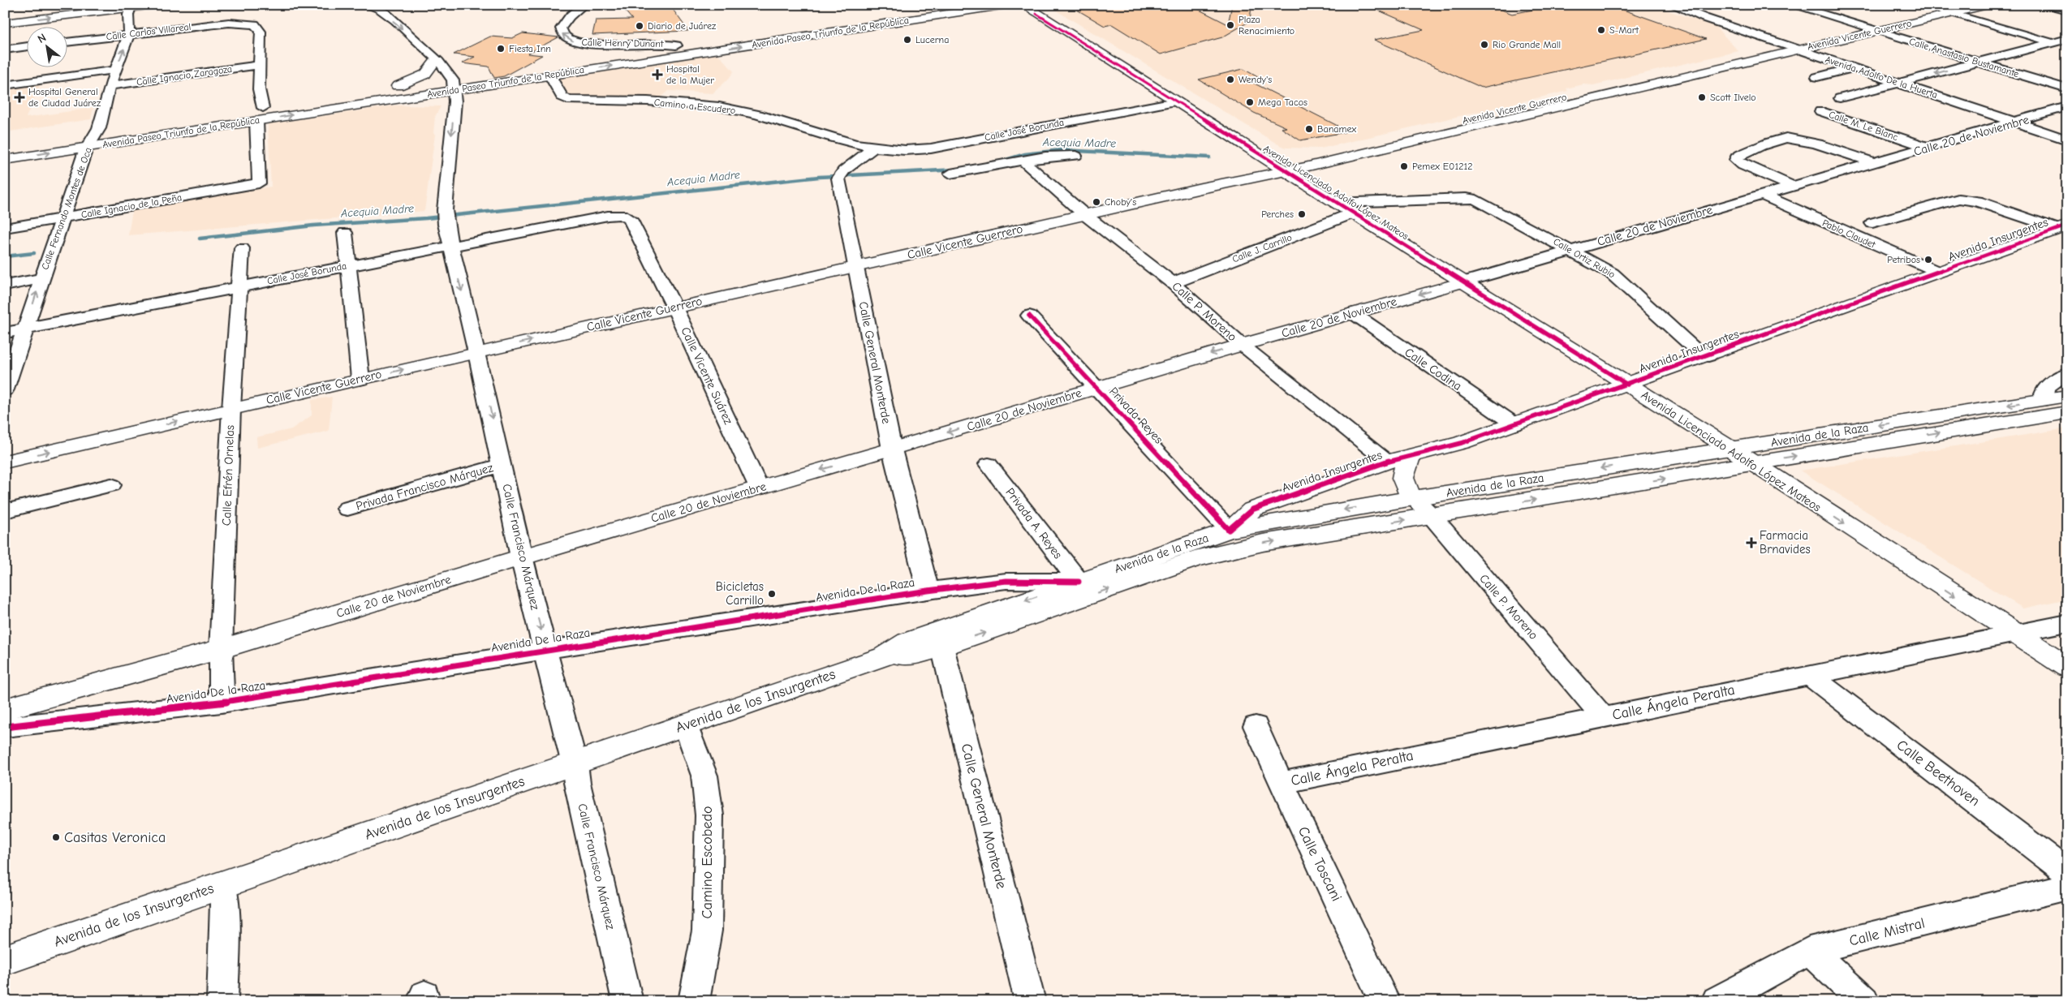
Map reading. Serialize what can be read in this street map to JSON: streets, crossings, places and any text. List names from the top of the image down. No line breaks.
{"streets":{"main road":["Avenida Paseo Triunfo de la República","Avenida Vicente Guerrero","Calle 20 de Noviembre","Avenida Licenciado Adolfo López Mateos","Avenida Insurgentes","Calle Vicente Guerrero","Avenida de la Raza","Avenida de los Insurgentes"],"street":["Calle Carlos Villareal","Calle Henry Dunant","Calle Anastasio Bustamante","Calle Ignacio Zaragoza","Avenida Adolfo De la Huerta","Camino a Escudero","Calle M. Le Blanc","Calle José Borunda","Calle Ignacio de la Peña","Calle Fernando Montes de Oca","Pablo Claudet","Calle J. Carrillo","Calle Ortiz Rubio","Calle P. Moreno","Calle General Monterde","Calle Codina","Calle Vicente Suárez","Privada Reyes","Calle Efrén Ornelas","Privada Francisco Márquez","Privada A. Reyes","Calle Francisco Márquez","Avenida De la Raza","Calle Ángela Peralta","Calle Beethoven","Camino Escobedo","Calle Toscani","Calle Mistral"]},"crossings":[["Calle Carlos Villareal","Calle Ignacio Zaragoza"],["Calle Carlos Villareal","Calle Fernando Montes de Oca"],["Avenida Paseo Triunfo de la República","Calle Henry Dunant"],["Avenida Paseo Triunfo de la República","Camino a Escudero"],["Avenida Paseo Triunfo de la República","Calle Ignacio de la Peña"],["Avenida Paseo Triunfo de la República","Calle Fernando Montes de Oca"],["Avenida Paseo Triunfo de la República","Calle Francisco Márquez"],["Avenida Vicente Guerrero","Calle Anastasio Bustamante"],["Avenida Vicente Guerrero","Avenida Adolfo De la Huerta"],["Avenida Vicente Guerrero","Avenida Licenciado Adolfo López Mateos"],["Avenida Vicente Guerrero","Calle Vicente Guerrero"],["Calle Ignacio Zaragoza","Calle Fernando Montes de Oca"],["Avenida Adolfo De la Huerta","Calle 20 de Noviembre"],["Camino a Escudero","Calle José Borunda"],["Camino a Escudero","Calle General Monterde"],["Calle M. Le Blanc","Calle 20 de Noviembre"],["Calle José Borunda","Avenida Licenciado Adolfo López Mateos"],["Calle José Borunda","Calle Fernando Montes de Oca"],["Calle José Borunda","Calle General Monterde"],["Calle José Borunda","Calle Vicente Suárez"],["Calle José Borunda","Calle Efrén Ornelas"],["Calle José Borunda","Calle Francisco Márquez"],["Calle 20 de Noviembre","Avenida Licenciado Adolfo López Mateos"],["Calle 20 de Noviembre","Pablo Claudet"],["Calle 20 de Noviembre","Calle Ortiz Rubio"],["Calle 20 de Noviembre","Calle P. Moreno"],["Calle 20 de Noviembre","Calle General Monterde"],["Calle 20 de Noviembre","Calle Codina"],["Calle 20 de Noviembre","Calle Vicente Suárez"],["Calle 20 de Noviembre","Privada Reyes"],["Calle 20 de Noviembre","Calle Efrén Ornelas"],["Calle 20 de Noviembre","Calle Francisco Márquez"],["Avenida Licenciado Adolfo López Mateos","Avenida Insurgentes"],["Avenida Licenciado Adolfo López Mateos","Calle Vicente Guerrero"],["Avenida Licenciado Adolfo López Mateos","Calle J. Carrillo"],["Avenida Licenciado Adolfo López Mateos","Calle Ortiz Rubio"],["Avenida Licenciado Adolfo López Mateos","Avenida de la Raza"],["Avenida Licenciado Adolfo López Mateos","Calle Ángela Peralta"],["Calle Ignacio de la Peña","Calle Fernando Montes de Oca"],["Pablo Claudet","Avenida Insurgentes"],["Avenida Insurgentes","Calle Ortiz Rubio"],["Avenida Insurgentes","Calle P. Moreno"],["Avenida Insurgentes","Calle Codina"],["Avenida Insurgentes","Privada Reyes"],["Avenida Insurgentes","Avenida de la Raza"],["Calle Vicente Guerrero","Calle P. Moreno"],["Calle Vicente Guerrero","Calle General Monterde"],["Calle Vicente Guerrero","Calle Vicente Suárez"],["Calle Vicente Guerrero","Calle Efrén Ornelas"],["Calle Vicente Guerrero","Calle Francisco Márquez"],["Calle J. Carrillo","Calle P. Moreno"],["Calle P. Moreno","Avenida de la Raza"],["Calle P. Moreno","Calle Ángela Peralta"],["Calle General Monterde","Avenida de la Raza"],["Calle General Monterde","Avenida De la Raza"],["Calle General Monterde","Avenida de los Insurgentes"],["Privada Reyes","Avenida de la Raza"],["Avenida de la Raza","Privada A. Reyes"],["Avenida de la Raza","Avenida De la Raza"],["Avenida de la Raza","Avenida de los Insurgentes"],["Calle Efrén Ornelas","Avenida De la Raza"],["Privada Francisco Márquez","Calle Francisco Márquez"],["Privada A. Reyes","Avenida De la Raza"],["Calle Francisco Márquez","Avenida De la Raza"],["Calle Francisco Márquez","Avenida de los Insurgentes"],["Avenida de los Insurgentes","Camino Escobedo"],["Calle Ángela Peralta","Calle Beethoven"],["Calle Ángela Peralta","Calle Toscani"]],"one_way":["Calle Vicente Guerrero","Calle Francisco Márquez"],"water":["Acequia Madre"],"places":{"other":["Plaza Renacimiento","Diario de Juárez","S-Mart","Lucerna","Rio Grande Mall","Fiesta Inn","Wendy's","Scott Ilvelo","Mega Tacos","Banamex","Pemex E01212","Choby's","Perches","Petribos","Bicicletas Carrillo","Casitas Veronica"],"health":["Hospital de la Mujer","Hospital General de Ciudad Juárez","Farmacia Brnavides"]},"north":"top left"}
